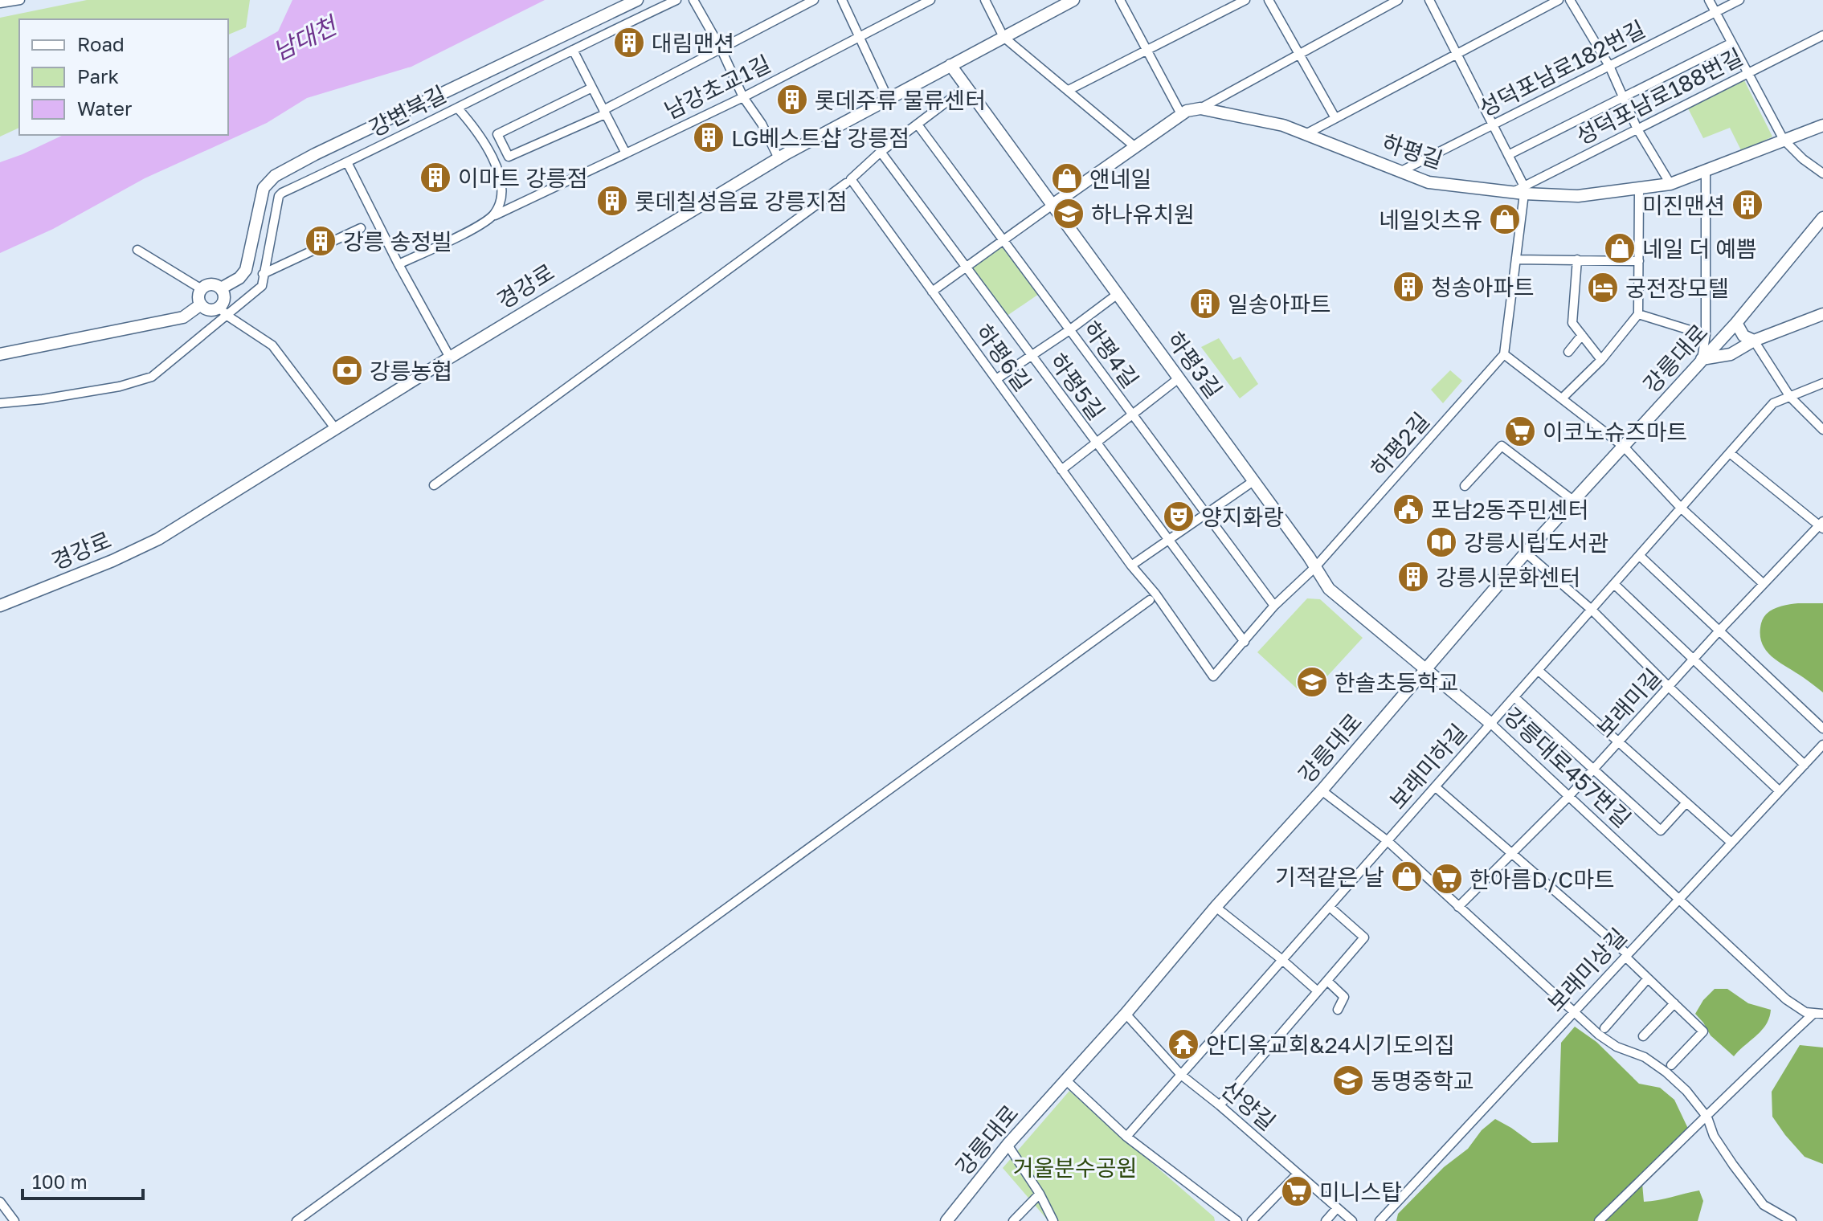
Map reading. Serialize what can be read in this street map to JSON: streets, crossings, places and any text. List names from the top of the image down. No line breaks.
{"streets":{"street":["성덕포남로182번길","남강초교1길","성덕포남로188번길","강변북길","하평길","경강로","하평4길","하평6길","강릉대로","하평3길","하평5길","하평2길","보래미길","보래미하길","강릉대로457번길","보래미상길","산양길"]},"crossings":[["성덕포남로182번길","하평길"],["성덕포남로188번길","하평길"],["하평길","하평3길"],["경강로","하평3길"],["하평4길","하평6길"],["하평4길","하평2길"],["하평6길","하평3길"],["하평6길","하평5길"],["하평6길","하평2길"],["강릉대로","하평3길"],["강릉대로","강릉대로457번길"],["강릉대로","산양길"],["하평3길","하평2길"],["하평3길","강릉대로457번길"],["하평5길","하평2길"],["보래미길","강릉대로457번길"],["보래미하길","강릉대로457번길"],["보래미하길","산양길"],["강릉대로457번길","보래미상길"]],"water":["남대천"],"parks":["거울분수공원"],"places":{"building":["대림맨션","롯데주류 물류센터","LG베스트샵 강릉점","이마트 강릉점","롯데칠성음료 강릉지점","미진맨션","강릉 송정빌","청송아파트","일송아파트","강릉시문화센터"],"shop":["앤네일","네일잇츠유","네일 더 예쁨","기적같은 날"],"school or university":["하나유치원","한솔초등학교","동명중학교"],"hotel":["궁전장모텔"],"bank":["강릉농협"],"supermarket":["이코노슈즈마트","한아름D/C마트","미니스탑"],"public building":["포남2동주민센터"],"theatre":["양지화랑"],"library":["강릉시립도서관"],"temple":["안디옥교회&24시기도의집"]},"legend":["Road","Park","Water"],"scale_bar":"100 m"}
